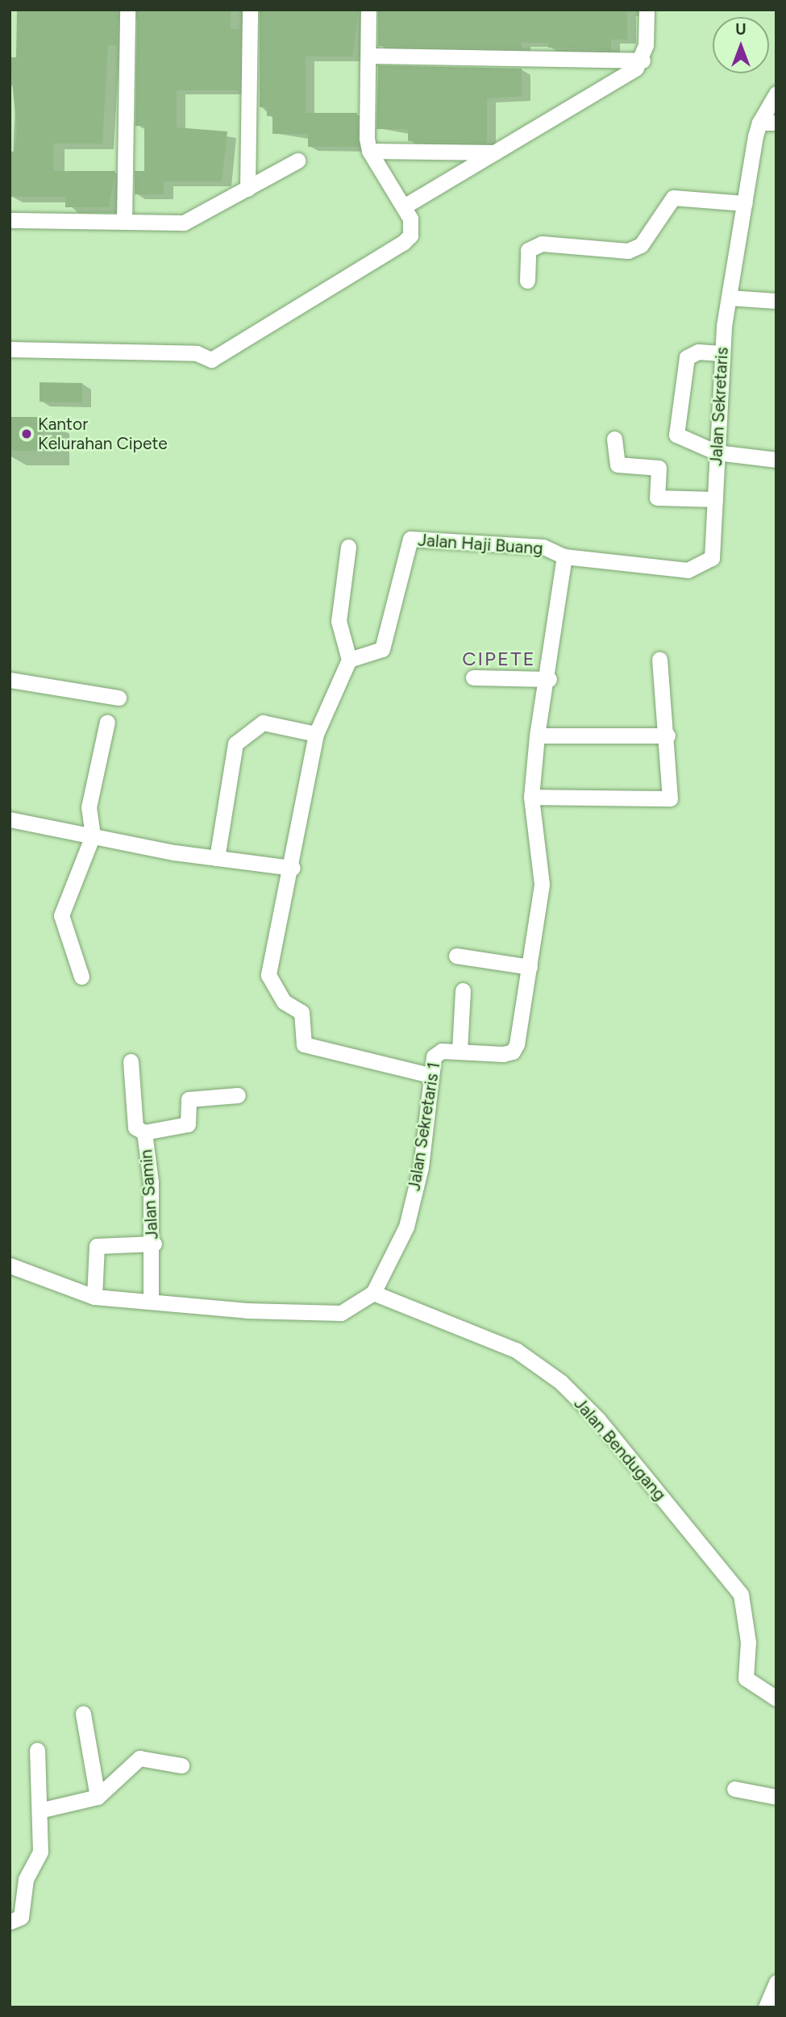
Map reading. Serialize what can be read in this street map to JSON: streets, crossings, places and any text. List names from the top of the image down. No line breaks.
{"streets":{"street":["Jalan Sekretaris","Jalan Haji Buang","Jalan Sekretaris 1","Jalan Samin","Jalan Bendugang"]},"crossings":[["Jalan Sekretaris","Jalan Haji Buang"],["Jalan Sekretaris","Jalan Sekretaris 1"],["Jalan Haji Buang","Jalan Sekretaris 1"],["Jalan Sekretaris 1","Jalan Bendugang"]],"districts":["CIPETE"],"places":["Kantor Kelurahan Cipete"],"north":"top"}
